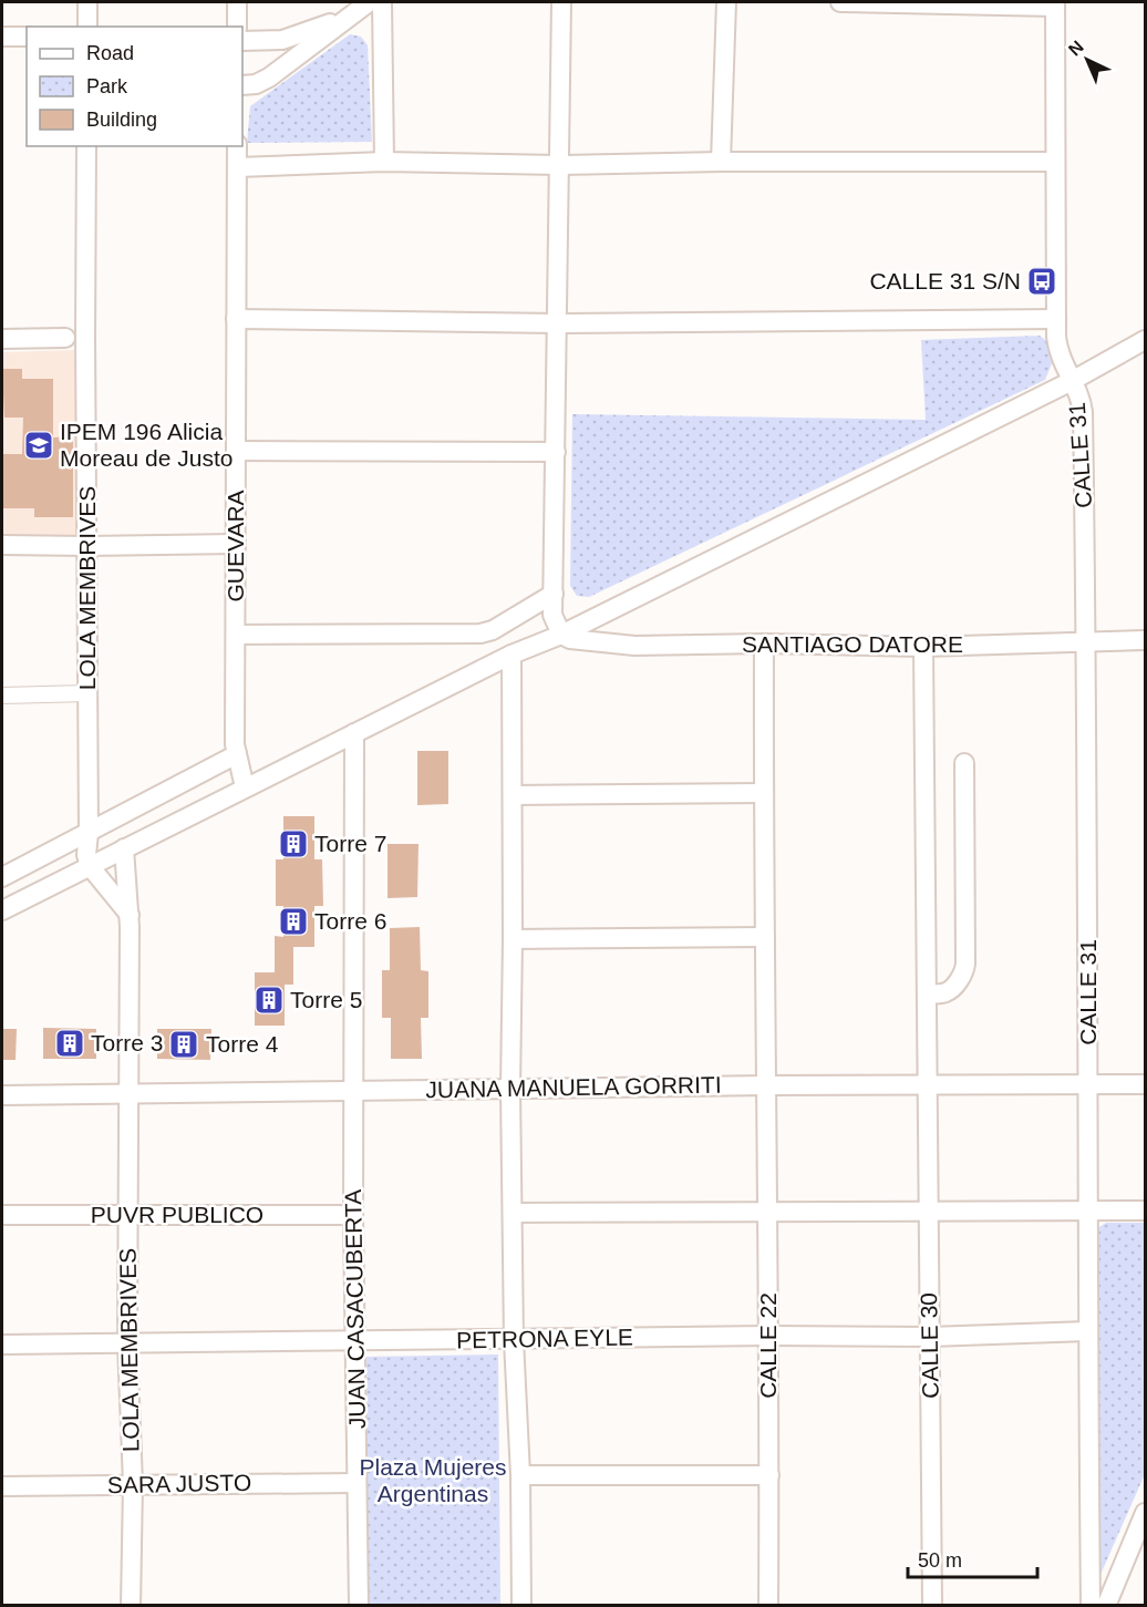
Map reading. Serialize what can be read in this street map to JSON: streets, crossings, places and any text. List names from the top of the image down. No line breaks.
{"streets":{"street":["CALLE 31","GUEVARA","LOLA MEMBRIVES","SANTIAGO DATORE","JUANA MANUELA GORRITI","PUVR PUBLICO","JUAN CASACUBERTA","PETRONA EYLE","CALLE 22","CALLE 30","SARA JUSTO"]},"crossings":[["CALLE 31","SANTIAGO DATORE"],["CALLE 31","JUANA MANUELA GORRITI"],["CALLE 31","PETRONA EYLE"],["LOLA MEMBRIVES","JUANA MANUELA GORRITI"],["LOLA MEMBRIVES","PUVR PUBLICO"],["LOLA MEMBRIVES","PETRONA EYLE"],["LOLA MEMBRIVES","SARA JUSTO"],["SANTIAGO DATORE","CALLE 22"],["SANTIAGO DATORE","CALLE 30"],["JUANA MANUELA GORRITI","JUAN CASACUBERTA"],["JUANA MANUELA GORRITI","CALLE 22"],["JUANA MANUELA GORRITI","CALLE 30"],["PUVR PUBLICO","JUAN CASACUBERTA"],["JUAN CASACUBERTA","PETRONA EYLE"],["JUAN CASACUBERTA","SARA JUSTO"],["PETRONA EYLE","CALLE 22"],["PETRONA EYLE","CALLE 30"]],"parks":["Plaza Mujeres Argentinas"],"places":{"bus stop":["CALLE 31 S/N"],"school or university":["IPEM 196 Alicia Moreau de Justo"],"building":["Torre 7","Torre 6","Torre 5","Torre 3","Torre 4"]},"legend":["Road","Park","Building"],"scale_bar":"50 m","north":"top left"}
